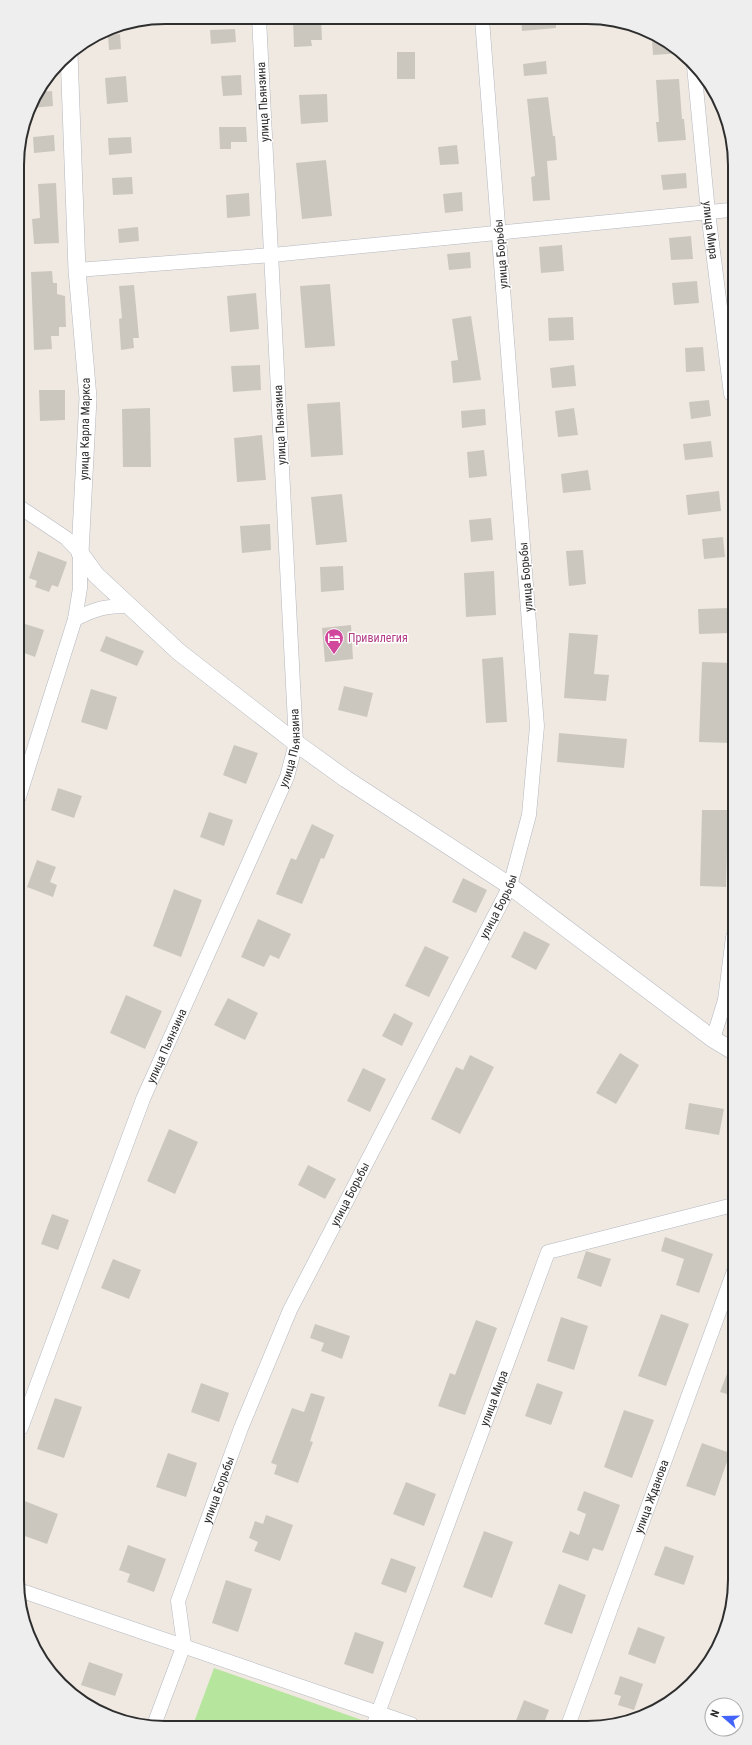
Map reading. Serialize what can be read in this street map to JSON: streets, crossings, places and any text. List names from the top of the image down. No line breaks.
{"streets":{"street":["улица Пьянзина","улица Мира","улица Борьбы","улица Карла Маркса","улица Жданова"]},"places":{"hotel":["Привилегия"]},"north":"left"}
